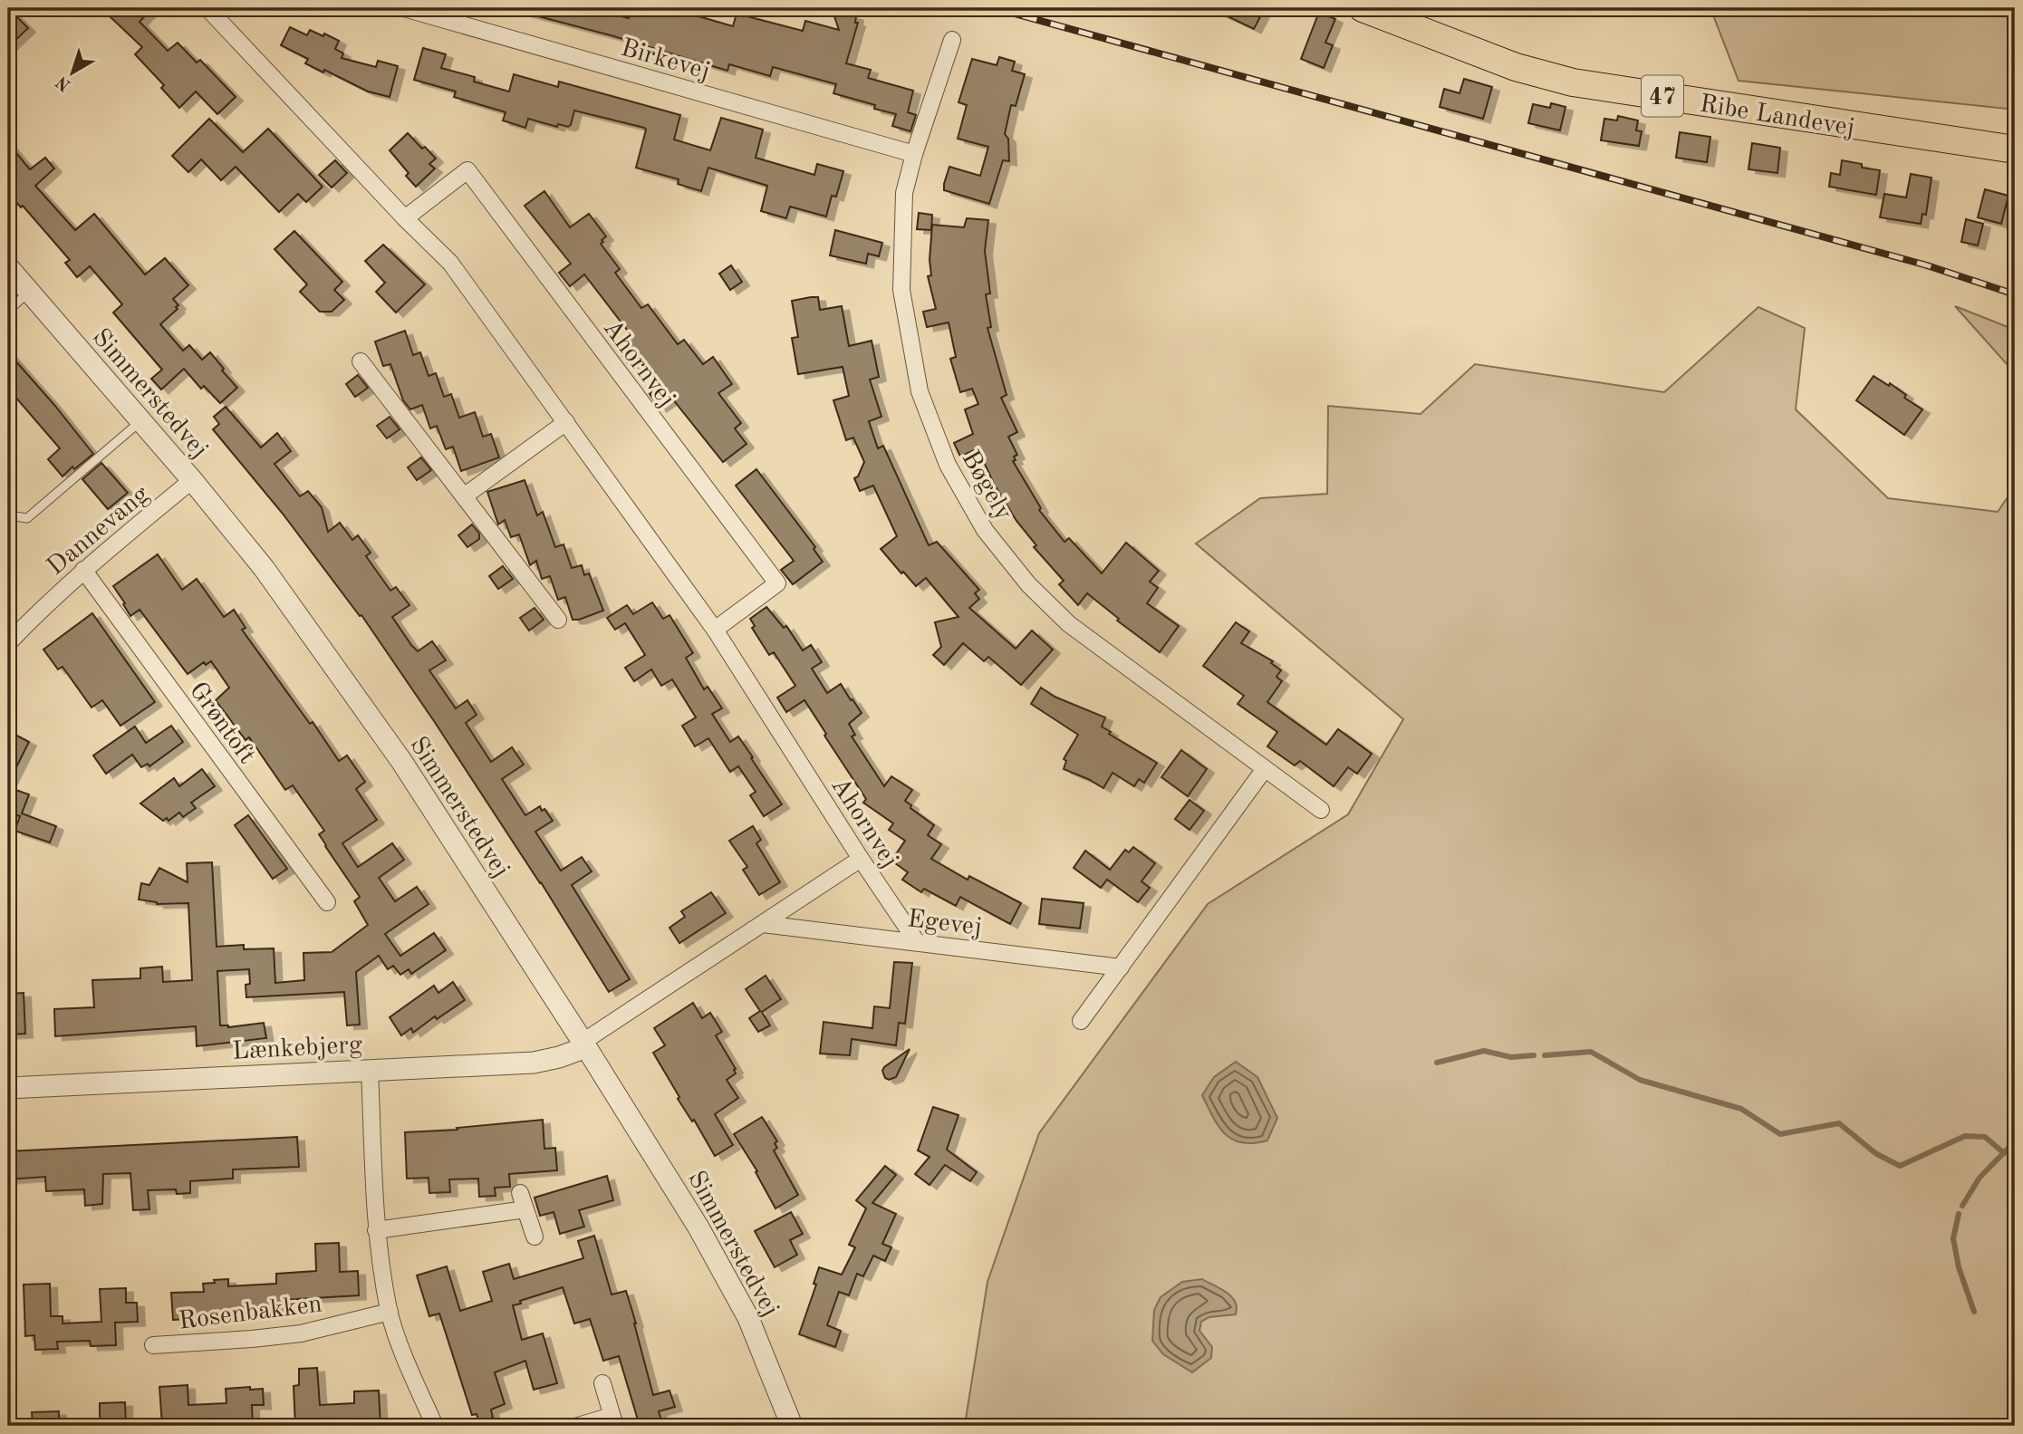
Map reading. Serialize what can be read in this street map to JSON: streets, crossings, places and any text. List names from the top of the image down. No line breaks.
{"streets":{"main road":["47","Ribe Landevej"],"street":["Birkevej","Ahornvej","Simmerstedvej","Bøgely","Dannevang","Grøntoft","Egevej","Lænkebjerg","Rosenbakken"]},"crossings":[["Birkevej","Bøgely"],["Ahornvej","Egevej"],["Simmerstedvej","Dannevang"],["Simmerstedvej","Lænkebjerg"],["Dannevang","Grøntoft"]],"north":"bottom left"}
